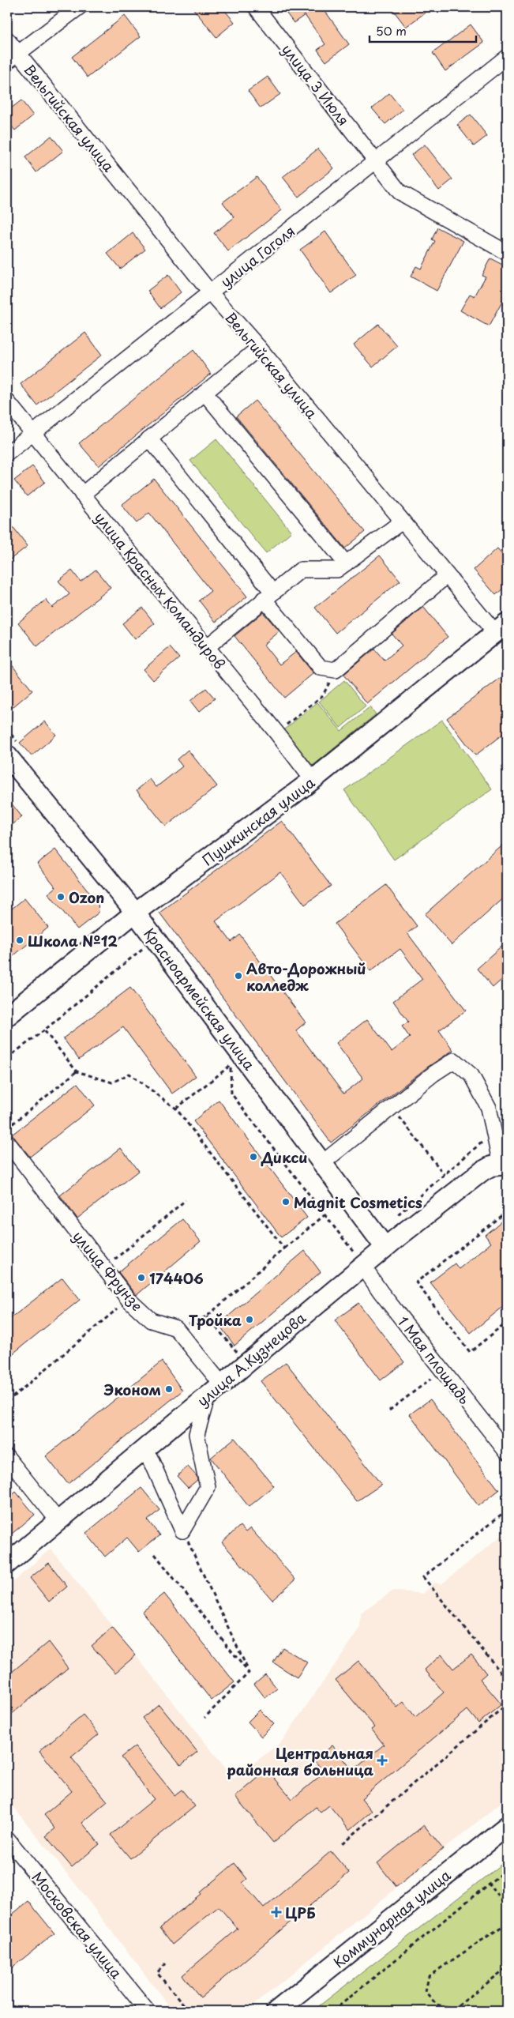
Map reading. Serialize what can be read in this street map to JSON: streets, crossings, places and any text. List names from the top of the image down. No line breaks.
{"streets":{"main road":["Пушкинская улица","Красноармейская улица","улица А.Кузнецова","Коммунарная улица"],"street":["улица 3 Июля","Вельгийская улица","улица Гоголя","улица Красных Командиров","улица Фрунзе","1 Мая площадь","Московская улица"]},"crossings":[["улица 3 Июля","улица Гоголя"],["Вельгийская улица","улица Гоголя"],["Вельгийская улица","Пушкинская улица"],["улица Гоголя","улица Красных Командиров"],["улица Красных Командиров","Пушкинская улица"],["Пушкинская улица","Красноармейская улица"],["Красноармейская улица","улица А.Кузнецова"],["улица А.Кузнецова","1 Мая площадь"]],"places":{"other":["Ozon","Школа №12","Авто-Дорожный колледж","Дикси","Magnit Cosmetics","174406","Тройка","Эконом"],"health":["Центральная районная больница","ЦРБ"]},"scale_bar":"50 m"}
